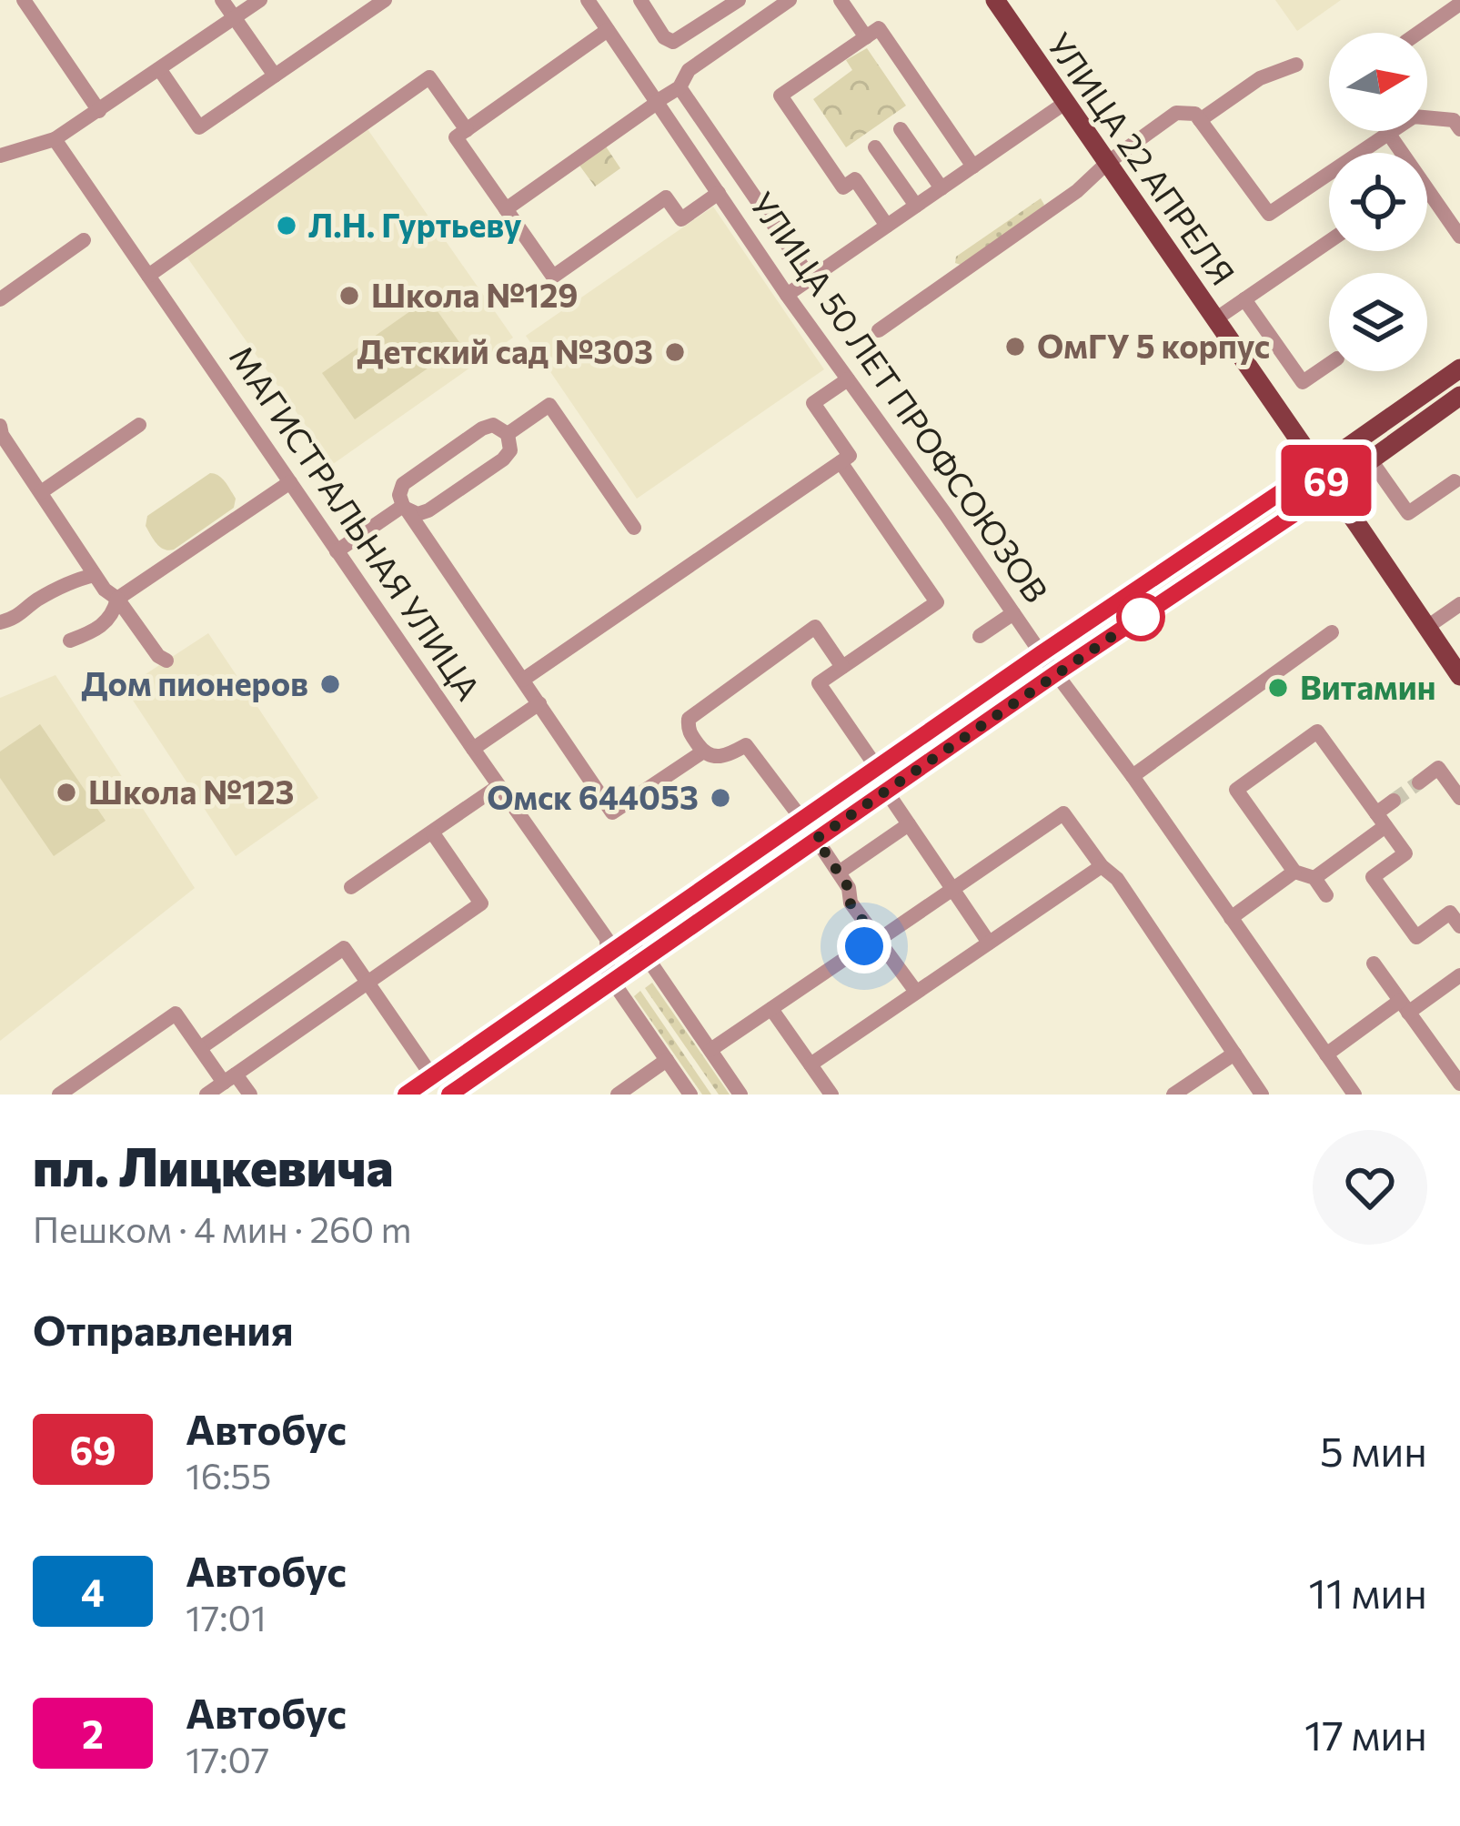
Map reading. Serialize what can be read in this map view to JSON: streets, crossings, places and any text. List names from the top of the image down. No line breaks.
{"streets":{"main road":["УЛИЦА 22 АПРЕЛЯ"],"street":["УЛИЦА 50 ЛЕТ ПРОФСОЮЗОВ","МАГИСТРАЛЬНАЯ УЛИЦА"]},"places":["Л.Н. Гуртьеву","Школа №129","ОмГУ 5 корпус","Детский сад №303","Дом пионеров","Витамин","Школа №123","Омск 644053"],"lines":["bus line 69"],"north":"right","page":{"on_map":"69","heading":[["пл. Лицкевича","Пешком · 4 мин · 260 m"],"Отправления"],"list":[{"mark":"69","name":"Автобус","note":"16:55","value":"5 мин"},{"mark":"4","name":"Автобус","note":"17:01","value":"11 мин"},{"mark":"2","name":"Автобус","note":"17:07","value":"17 мин"}]}}
